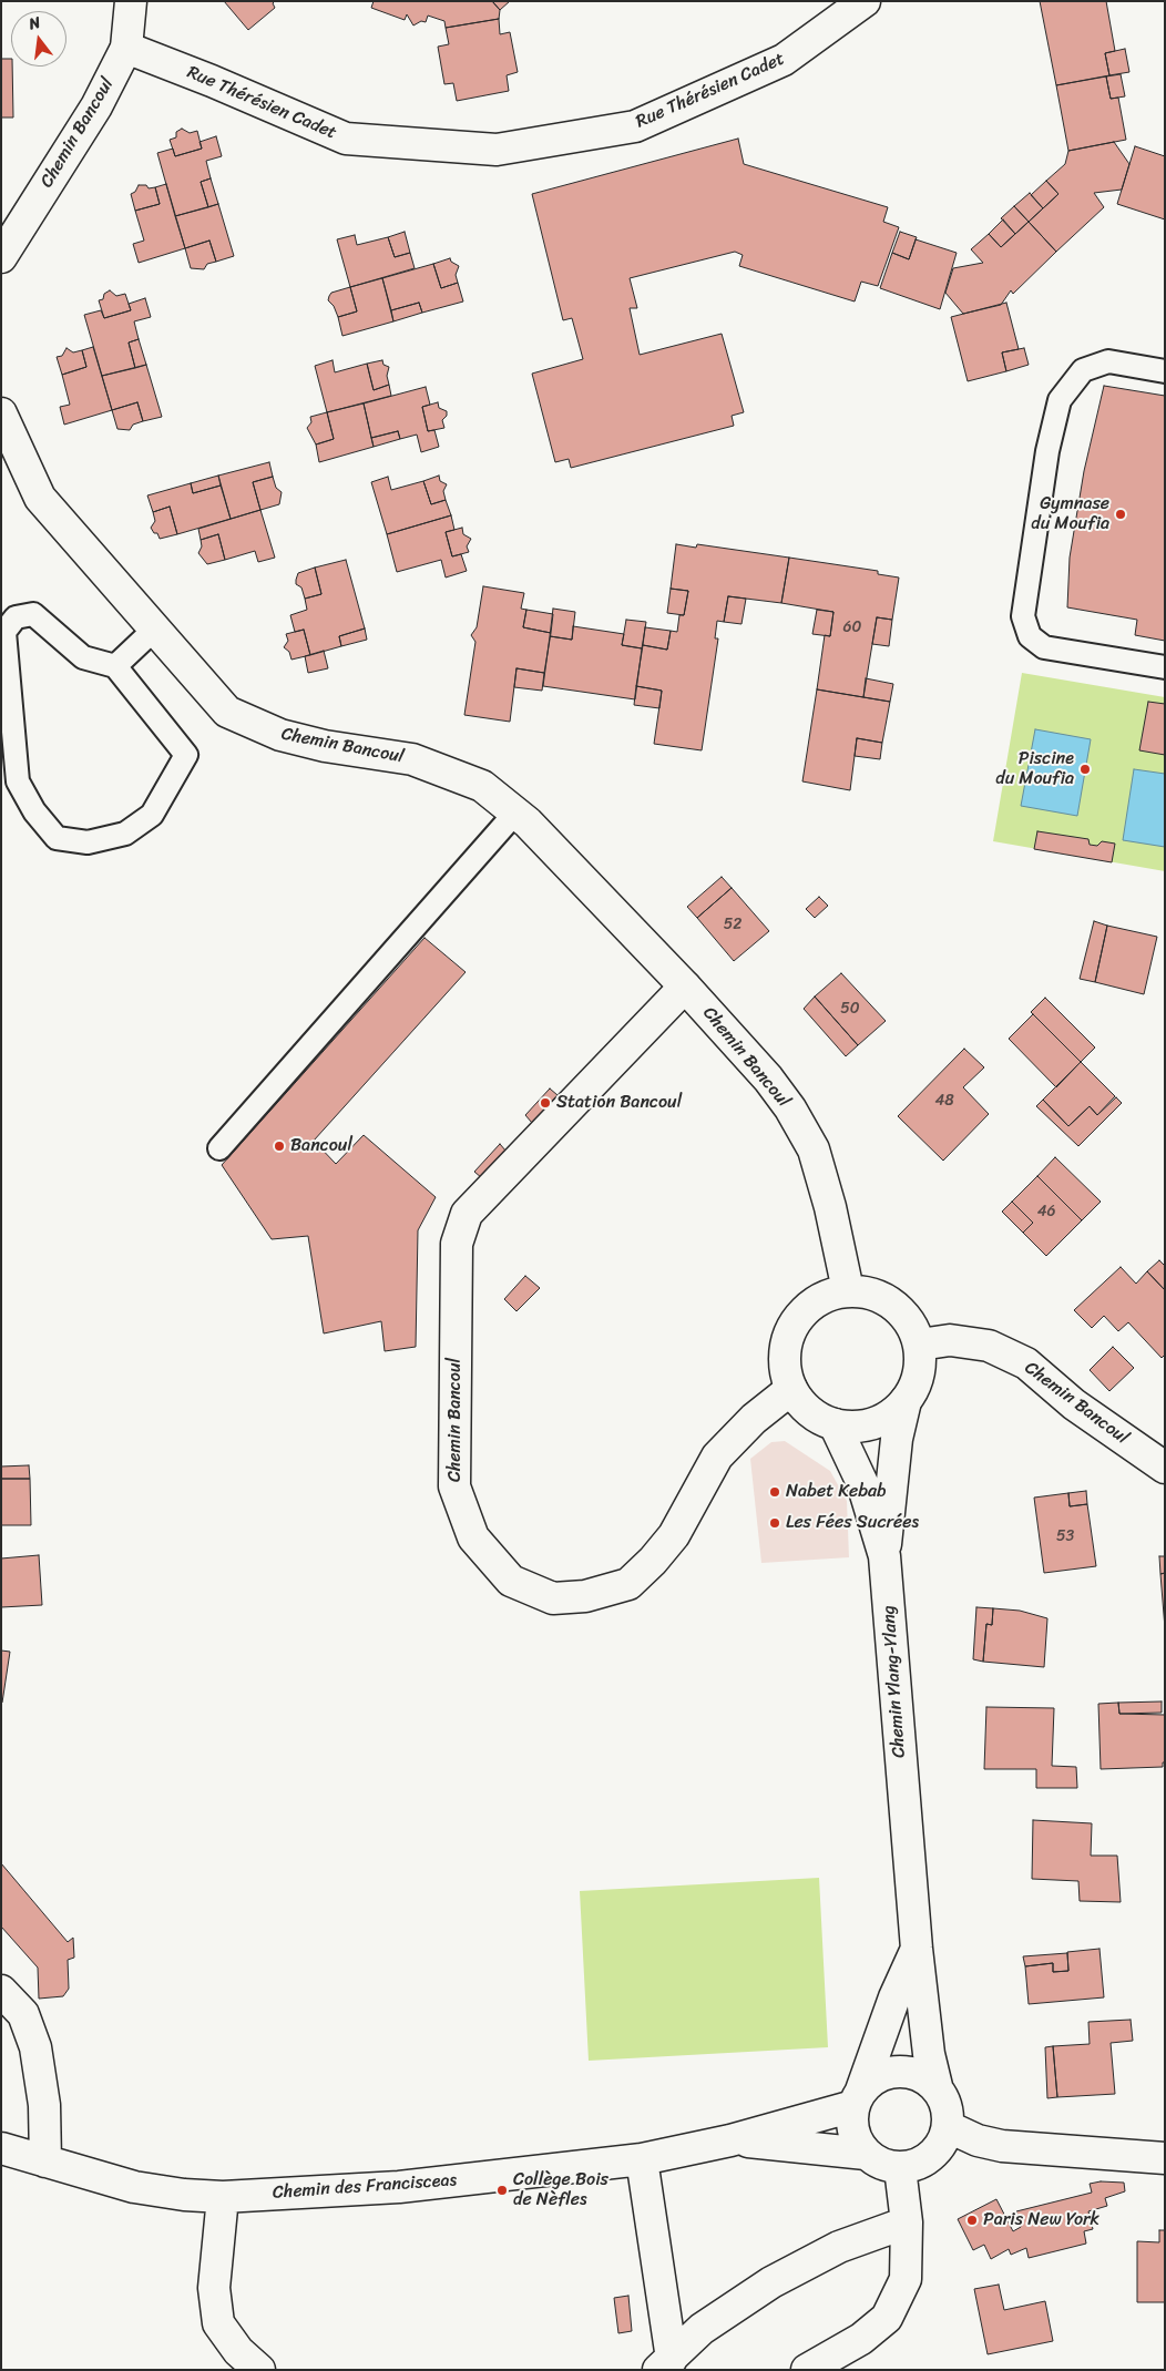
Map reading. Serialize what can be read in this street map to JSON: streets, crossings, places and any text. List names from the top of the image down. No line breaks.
{"streets":{"street":["Rue Thérésien Cadet","Chemin Bancoul","Chemin Ylang-Ylang","Chemin des Francisceas"]},"crossings":[["Rue Thérésien Cadet","Chemin Bancoul"],["Chemin Bancoul","Chemin Ylang-Ylang"],["Chemin Ylang-Ylang","Chemin des Francisceas"]],"places":["Gymnase du Moufia","Piscine du Moufia","Station Bancoul","Bancoul","Nabet Kebab","Les Fées Sucrées","Collège Bois de Nèfles","Paris New York"],"house_numbers":["60","52","50","48","46","53"],"north":"top"}
